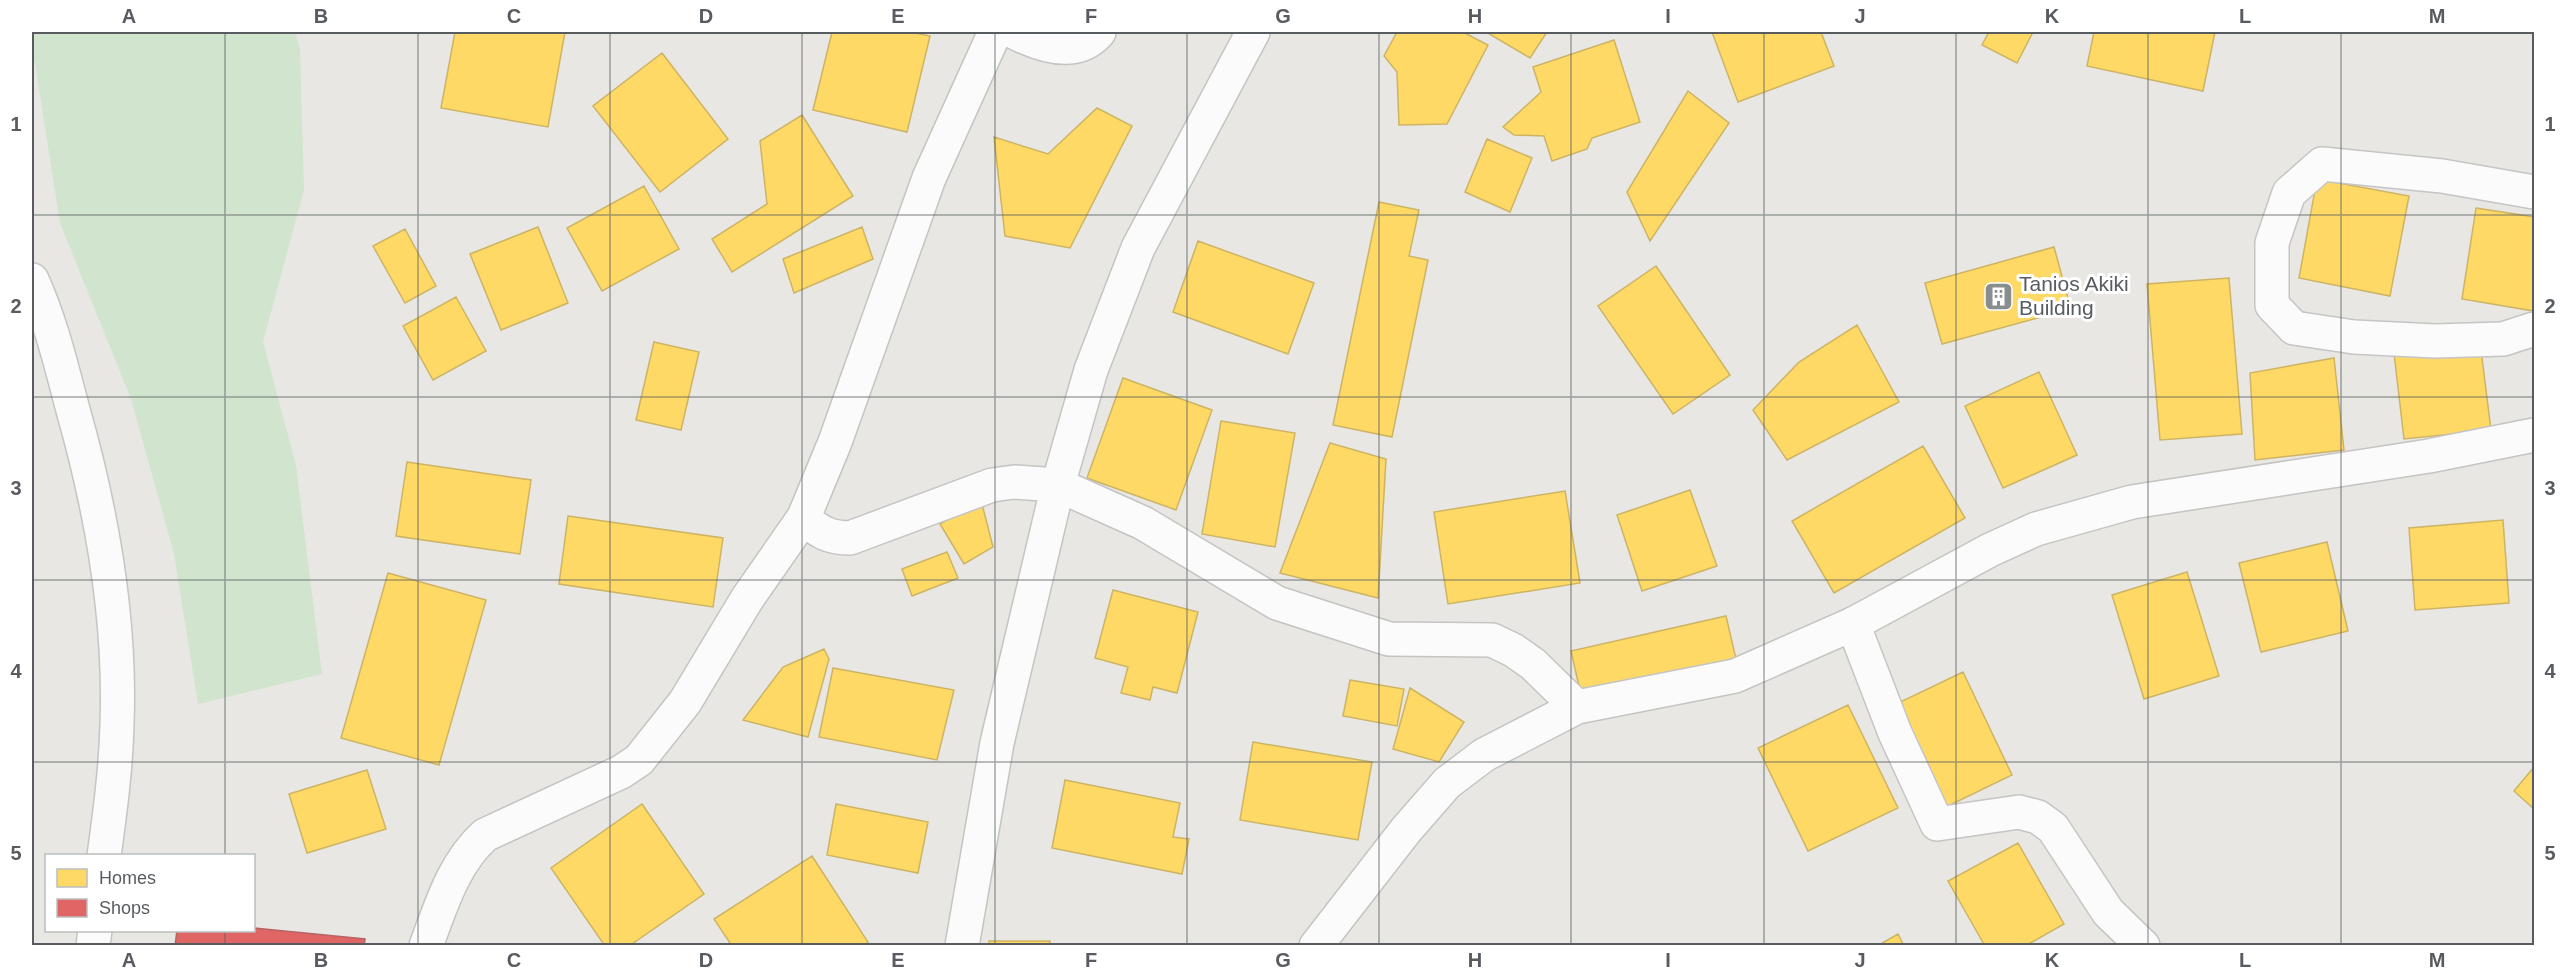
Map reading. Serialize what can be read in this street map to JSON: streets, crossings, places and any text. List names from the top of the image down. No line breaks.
{"places":{"building":["Tanios Akiki Building"]},"legend":["Homes","Shops"],"grid":{"columns":["A","B","C","D","E","F","G","H","I","J","K","L","M"],"rows":["1","2","3","4","5"]}}
